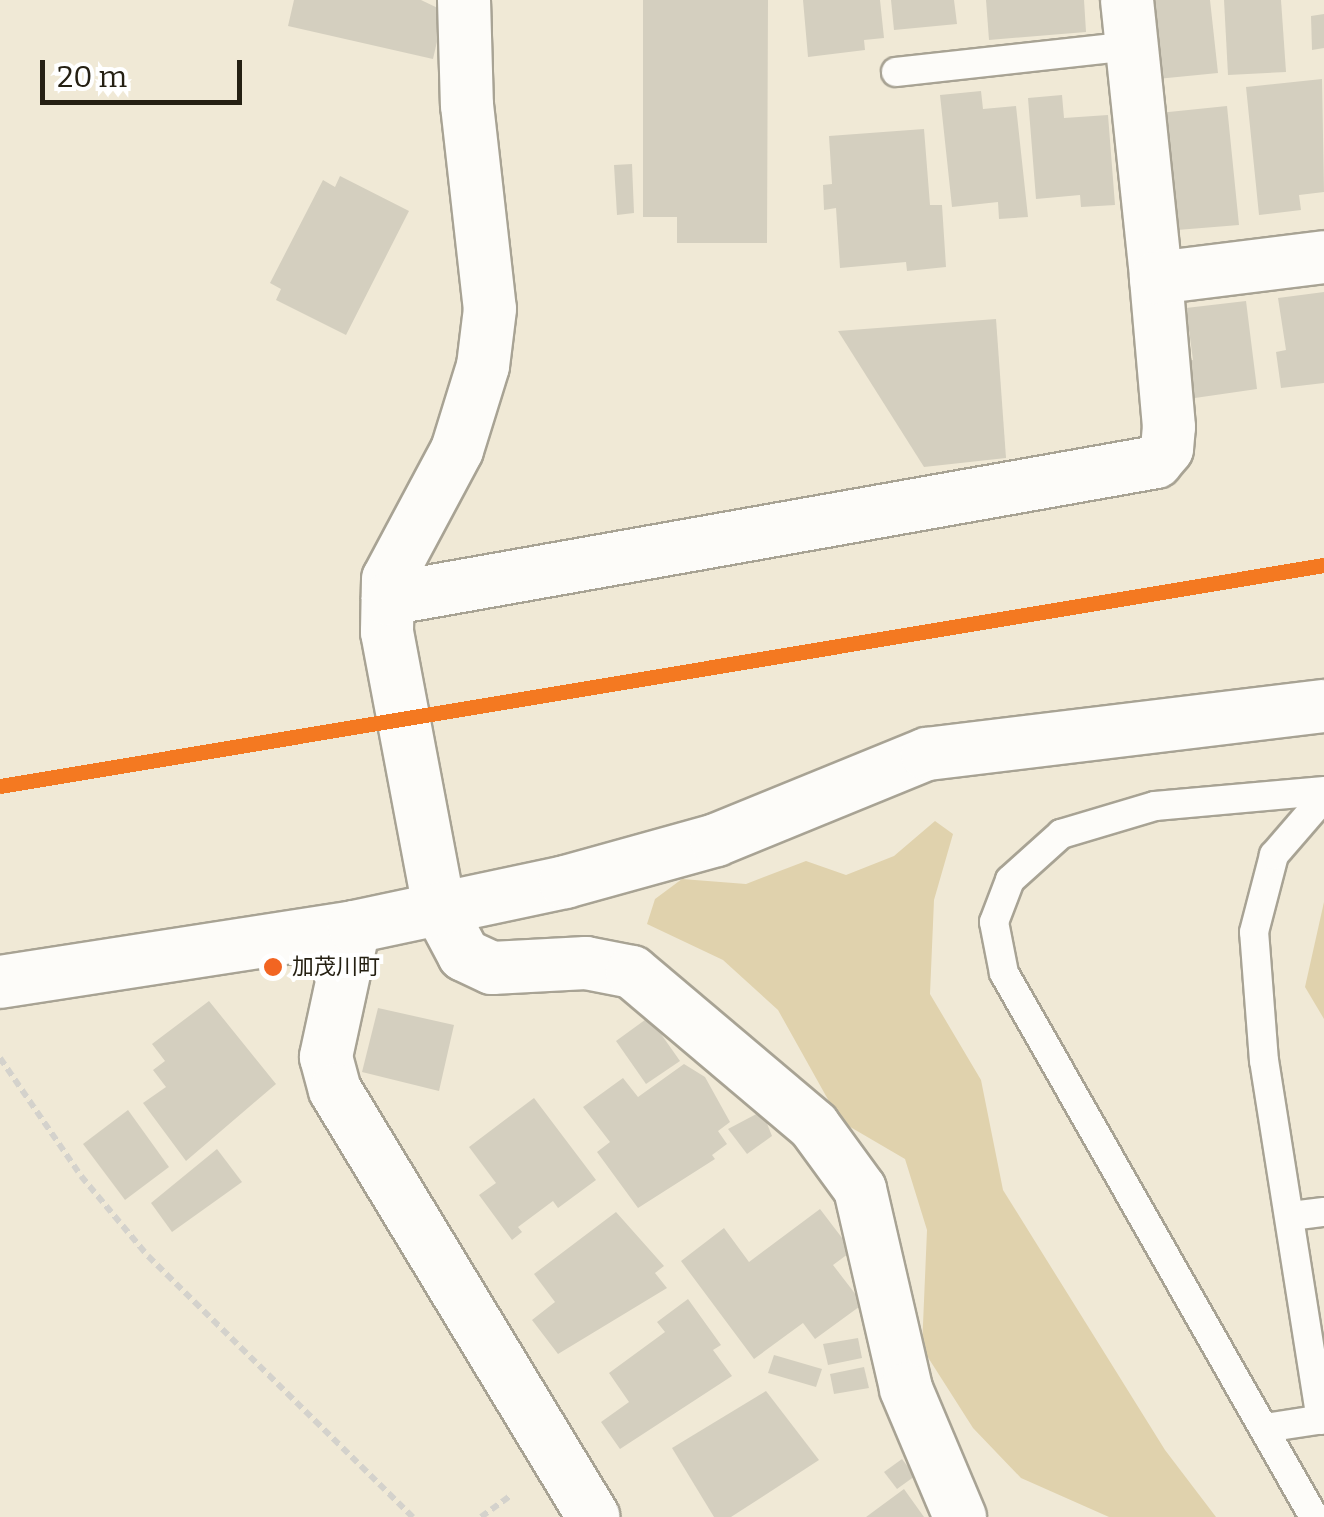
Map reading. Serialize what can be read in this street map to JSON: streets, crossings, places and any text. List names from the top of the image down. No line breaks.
{"places":["加茂川町"],"scale_bar":"20 m"}
